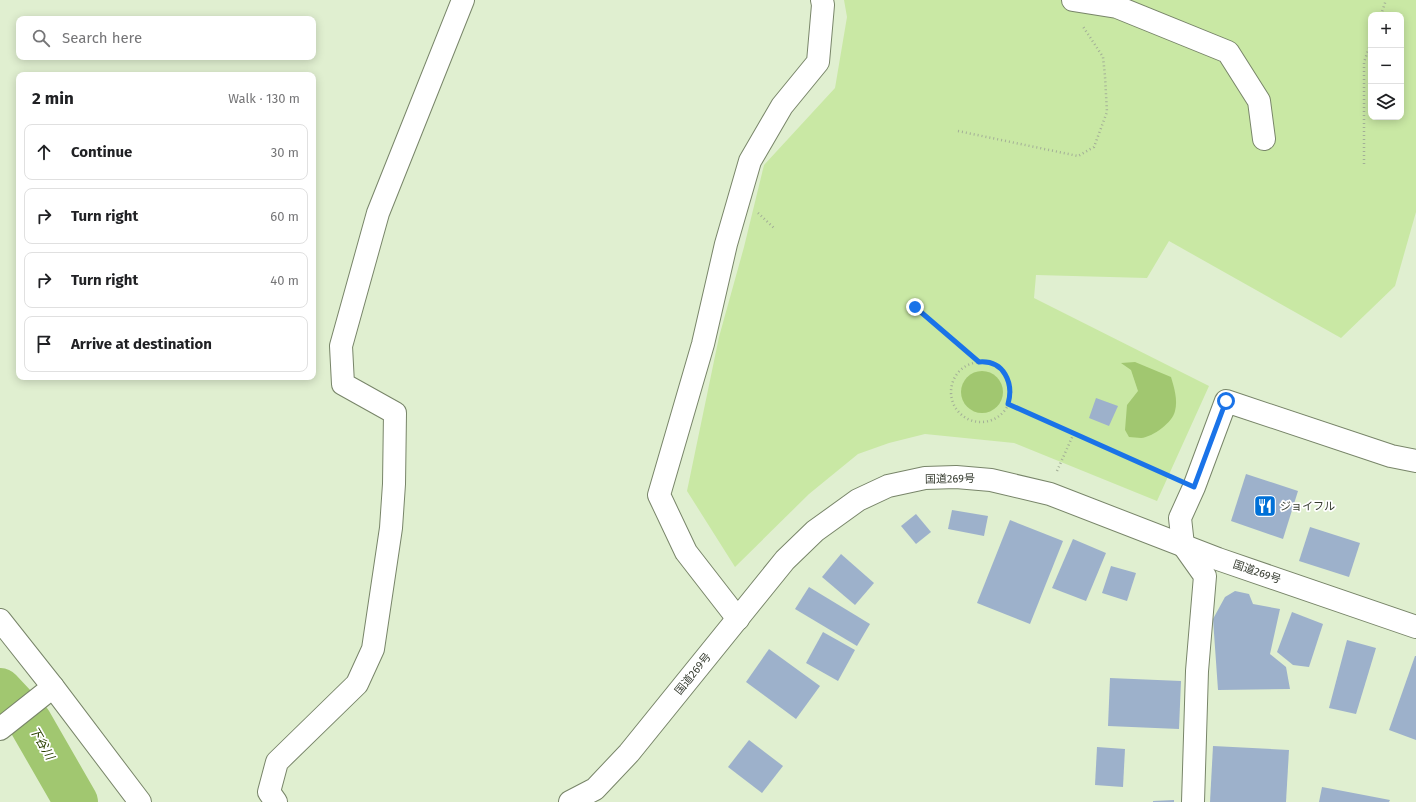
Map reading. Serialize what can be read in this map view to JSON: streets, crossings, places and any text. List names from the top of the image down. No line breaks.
{"streets":{"main road":["国道269号"]},"water":["下谷川"],"places":{"restaurant":["ジョイフル"]},"page":{"map_buttons":["+","−"],"search":"Search here","heading":["2 min","Walk · 130 m"],"list":[["Continue","30 m"],["Turn right","60 m"],["Turn right","40 m"],"Arrive at destination"]}}
